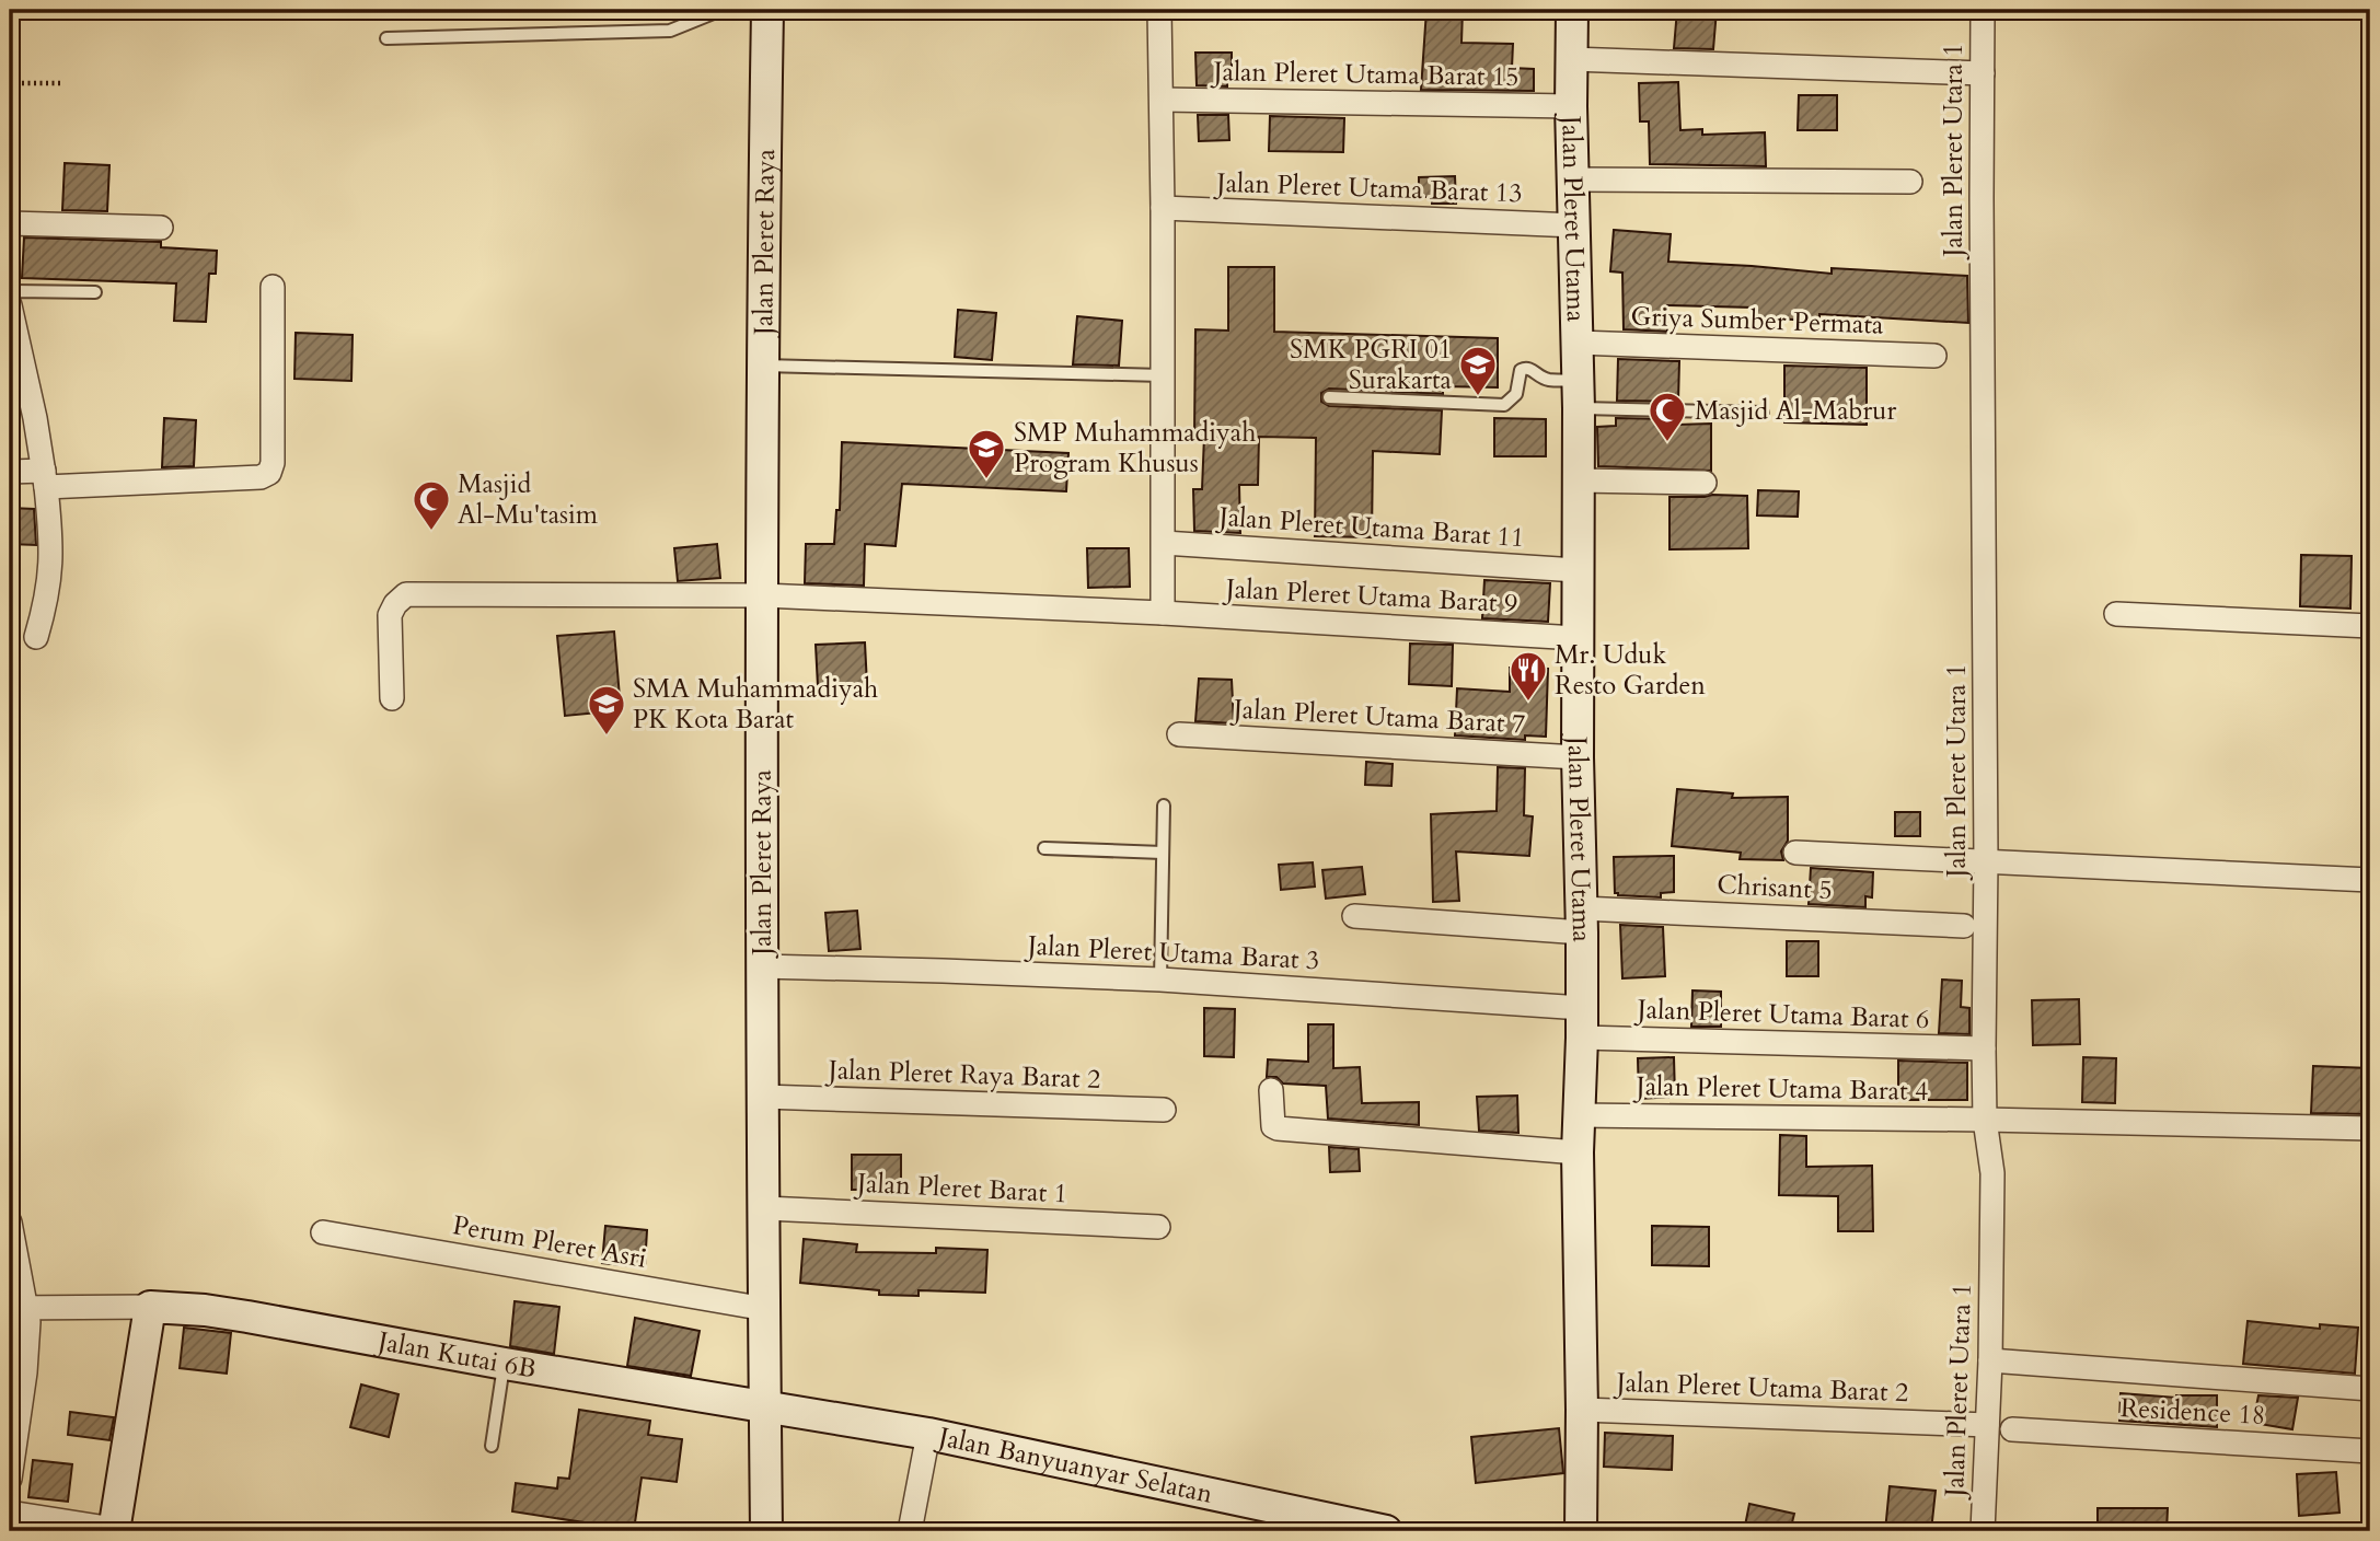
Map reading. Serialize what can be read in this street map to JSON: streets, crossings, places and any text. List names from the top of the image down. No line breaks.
{"streets":{"street":["Jalan Pleret Utama Barat 15","Jalan Pleret Utara 1","Jalan Pleret Utama Barat 13","Jalan Pleret Utama","Jalan Pleret Raya","Griya Sumber Permata","Jalan Pleret Utama Barat 11","Jalan Pleret Utama Barat 9","Jalan Pleret Utama Barat 7","Chrisant 5","Jalan Pleret Utama Barat 3","Jalan Pleret Utama Barat 6","Jalan Pleret Raya Barat 2","Jalan Pleret Utama Barat 4","Jalan Pleret Barat 1","Perum Pleret Asri","Jalan Kutai 6B","Jalan Pleret Utama Barat 2","Residence 18","Jalan Banyuanyar Selatan"]},"crossings":[["Jalan Pleret Utama Barat 15","Jalan Pleret Utama"],["Jalan Pleret Utara 1","Jalan Pleret Utama Barat 6"],["Jalan Pleret Utara 1","Jalan Pleret Utama Barat 4"],["Jalan Pleret Utara 1","Jalan Pleret Utama Barat 2"],["Jalan Pleret Utama Barat 13","Jalan Pleret Utama"],["Jalan Pleret Utama","Griya Sumber Permata"],["Jalan Pleret Utama","Jalan Pleret Utama Barat 11"],["Jalan Pleret Utama","Jalan Pleret Utama Barat 9"],["Jalan Pleret Utama","Jalan Pleret Utama Barat 7"],["Jalan Pleret Utama","Chrisant 5"],["Jalan Pleret Utama","Jalan Pleret Utama Barat 3"],["Jalan Pleret Utama","Jalan Pleret Utama Barat 6"],["Jalan Pleret Utama","Jalan Pleret Utama Barat 4"],["Jalan Pleret Utama","Jalan Pleret Utama Barat 2"],["Jalan Pleret Raya","Jalan Pleret Utama Barat 9"],["Jalan Pleret Raya","Jalan Pleret Utama Barat 3"],["Jalan Pleret Raya","Jalan Pleret Raya Barat 2"],["Jalan Pleret Raya","Jalan Pleret Barat 1"],["Jalan Pleret Raya","Perum Pleret Asri"],["Jalan Pleret Raya","Jalan Kutai 6B"],["Jalan Pleret Raya","Jalan Banyuanyar Selatan"],["Jalan Pleret Utama Barat 3","Jalan Pleret Utama Barat 6"],["Jalan Kutai 6B","Jalan Banyuanyar Selatan"]],"places":{"school or university":["SMK PGRI 01 Surakarta","SMP Muhammadiyah Program Khusus","SMA Muhammadiyah PK Kota Barat"],"mosque":["Masjid Al-Mabrur","Masjid Al-Mu'tasim"],"restaurant":["Mr. Uduk Resto Garden"]}}
